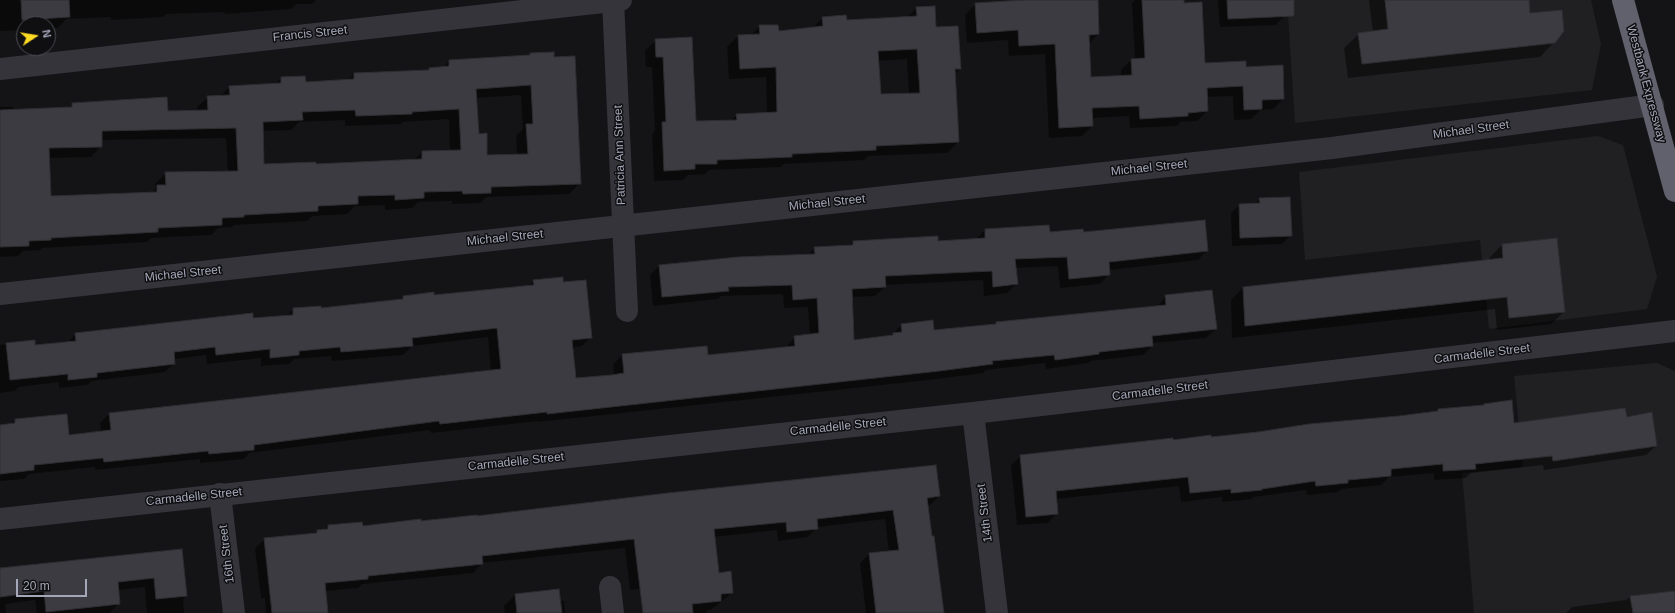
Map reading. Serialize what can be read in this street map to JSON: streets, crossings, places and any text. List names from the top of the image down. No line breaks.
{"streets":{"highway":["Westbank Expressway"],"street":["Francis Street","Michael Street","Patricia Ann Street","Carmadelle Street","14th Street","16th Street"]},"crossings":[["Francis Street","Patricia Ann Street"],["Westbank Expressway","Michael Street"],["Michael Street","Patricia Ann Street"],["Carmadelle Street","14th Street"],["Carmadelle Street","16th Street"]],"scale_bar":"20 m","north":"right"}
